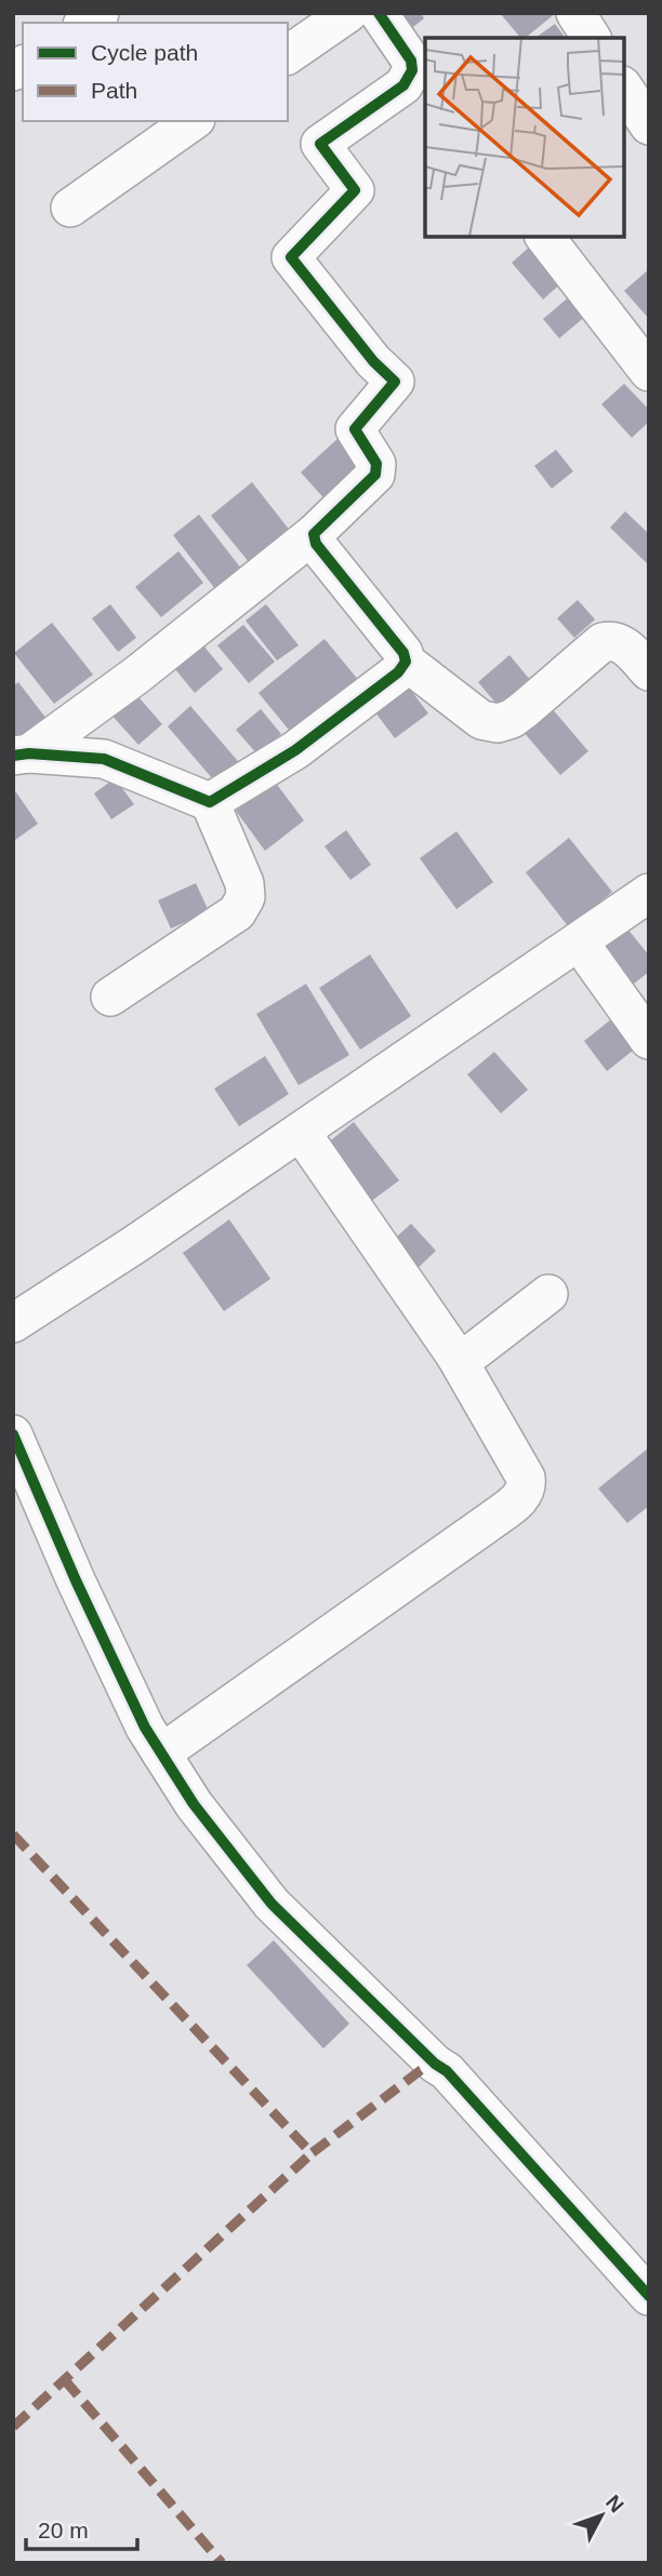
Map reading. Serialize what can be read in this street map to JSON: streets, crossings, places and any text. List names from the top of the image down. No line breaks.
{"legend":["Cycle path","Path"],"scale_bar":"20 m","north":"top right"}
